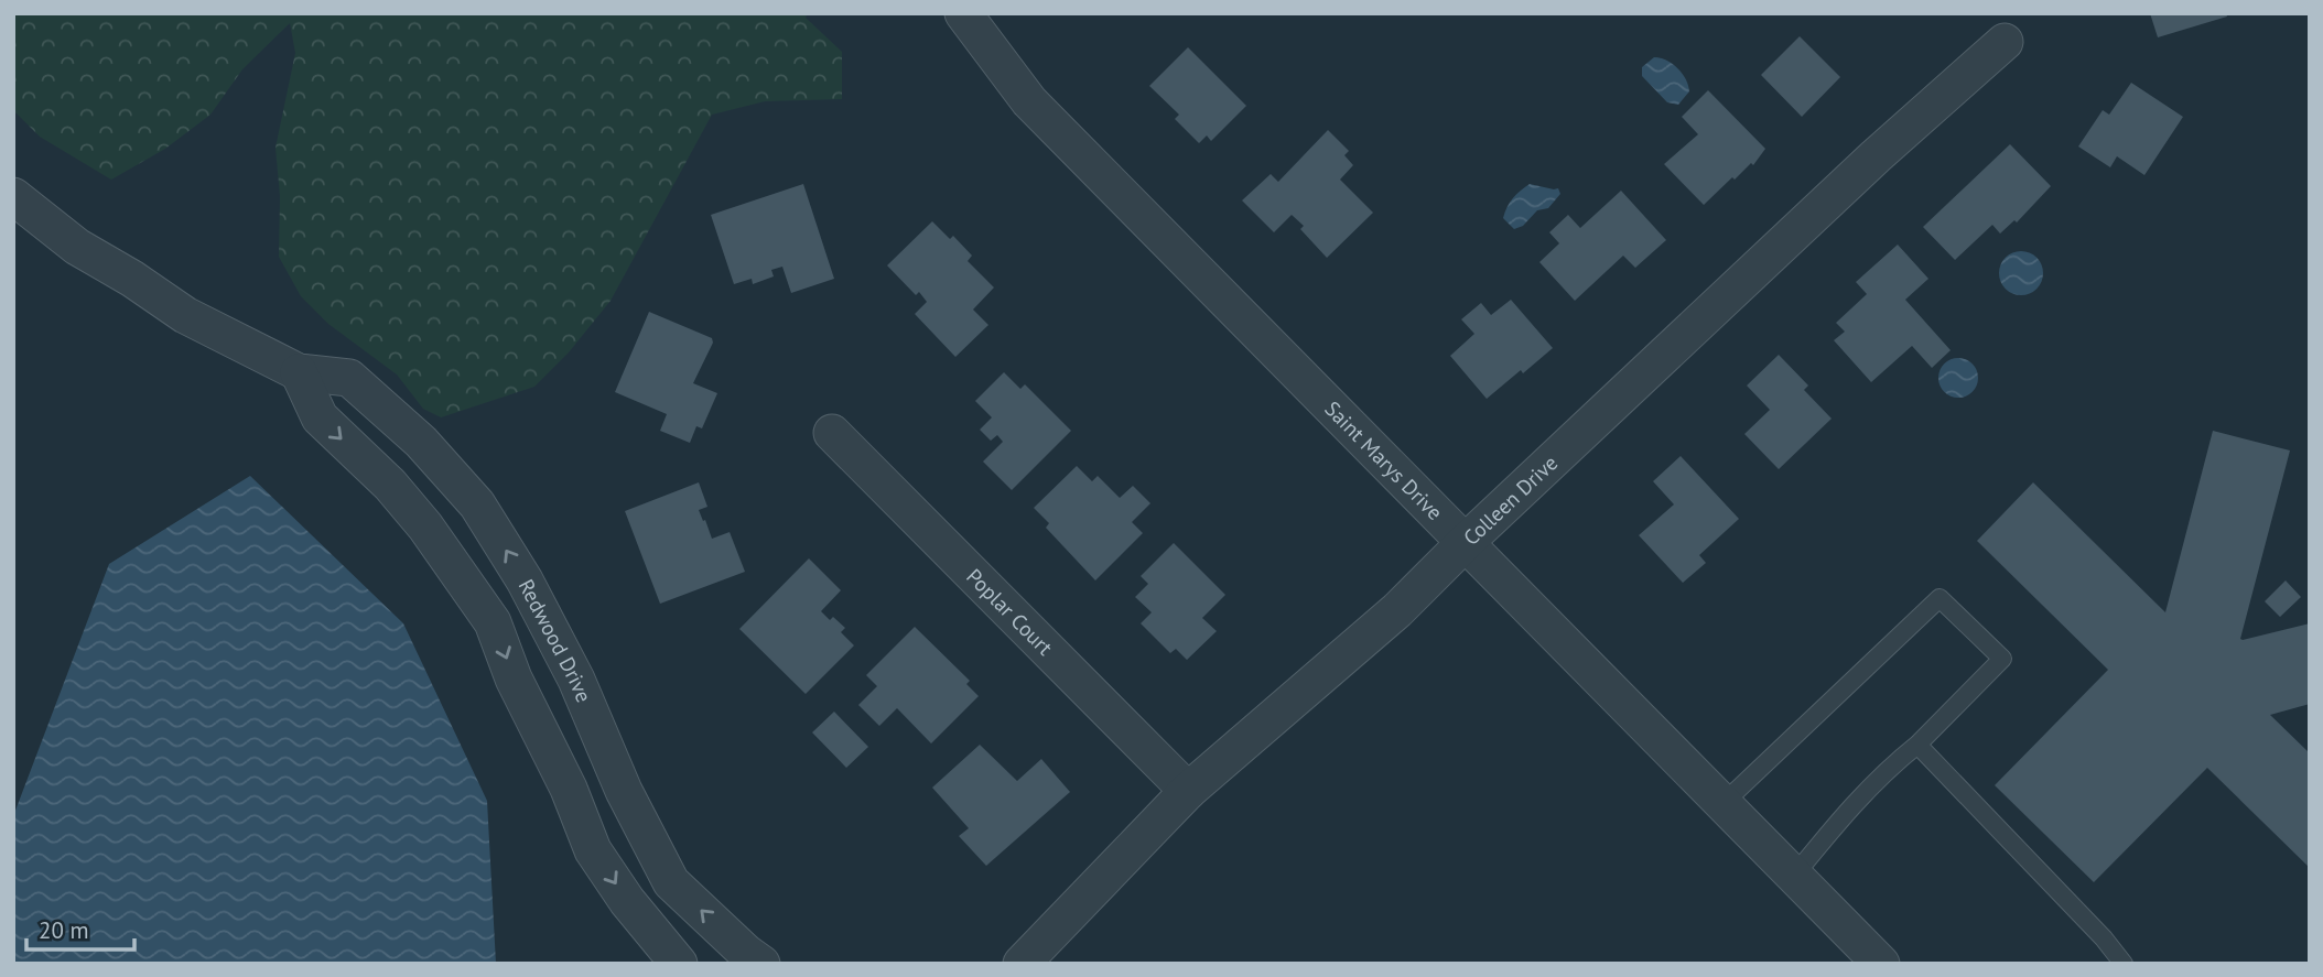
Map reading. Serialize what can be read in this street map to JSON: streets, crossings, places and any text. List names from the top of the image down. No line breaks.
{"streets":{"street":["Saint Marys Drive","Colleen Drive","Poplar Court","Redwood Drive"]},"crossings":[["Saint Marys Drive","Colleen Drive"],["Colleen Drive","Poplar Court"]],"scale_bar":"20 m"}
